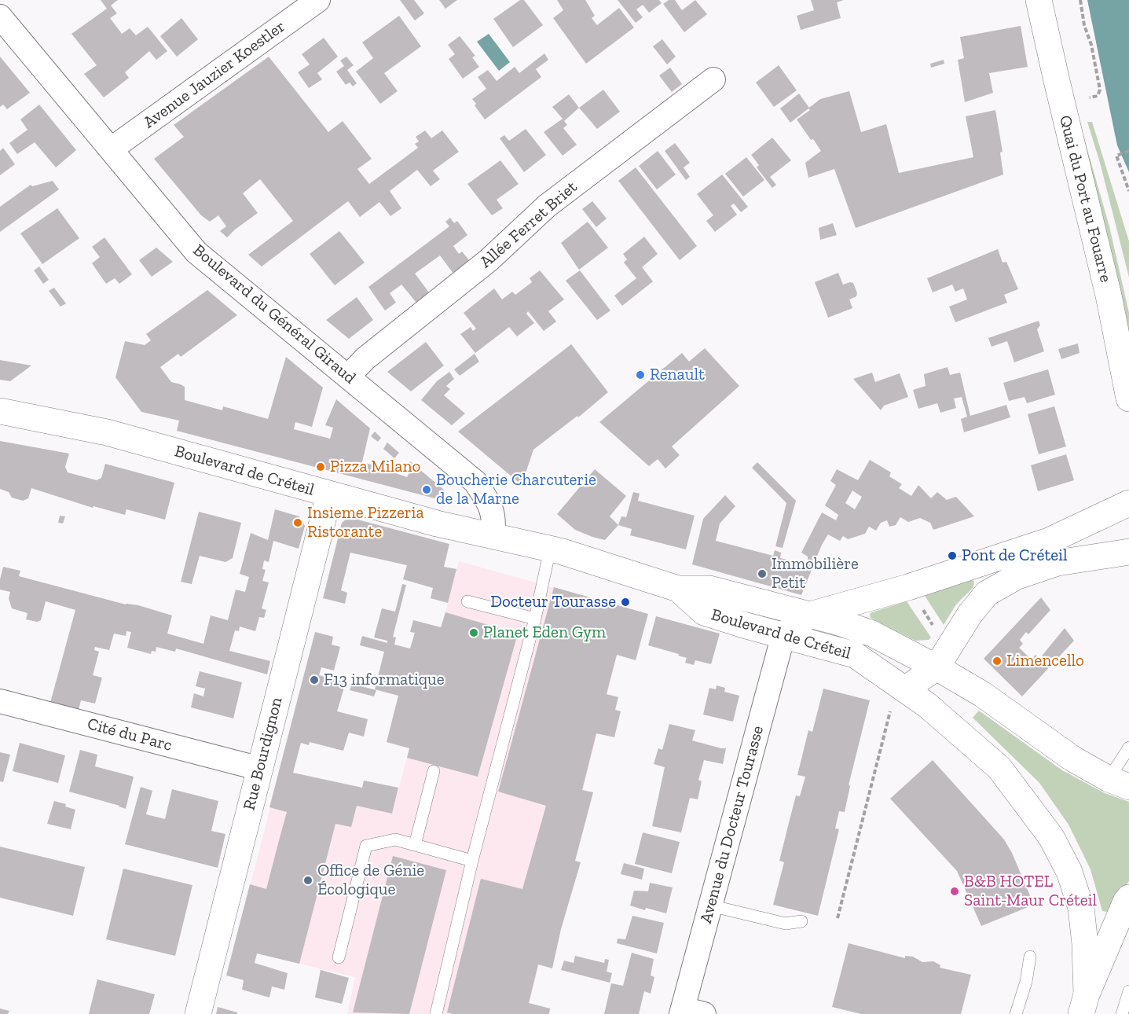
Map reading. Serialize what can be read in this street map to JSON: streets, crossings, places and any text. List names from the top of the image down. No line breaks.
{"streets":{"main road":["Quai du Port au Fouarre","Boulevard de Créteil","Rue Bourdignon"],"street":["Avenue Jauzier Koestler","Allée Ferret Briet","Boulevard du Général Giraud","Cité du Parc","Avenue du Docteur Tourasse"]},"crossings":[["Avenue Jauzier Koestler","Boulevard du Général Giraud"],["Allée Ferret Briet","Boulevard du Général Giraud"],["Boulevard du Général Giraud","Boulevard de Créteil"],["Boulevard de Créteil","Rue Bourdignon"],["Boulevard de Créteil","Avenue du Docteur Tourasse"],["Cité du Parc","Rue Bourdignon"]],"places":["Renault","Pizza Milano","Boucherie Charcuterie de la Marne","Insieme Pizzeria Ristorante","Pont de Créteil","Immobilière Petit","Docteur Tourasse","Planet Eden Gym","Limencello","F13 informatique","Office de Génie Écologique","B&B HOTEL Saint-Maur Créteil"]}
